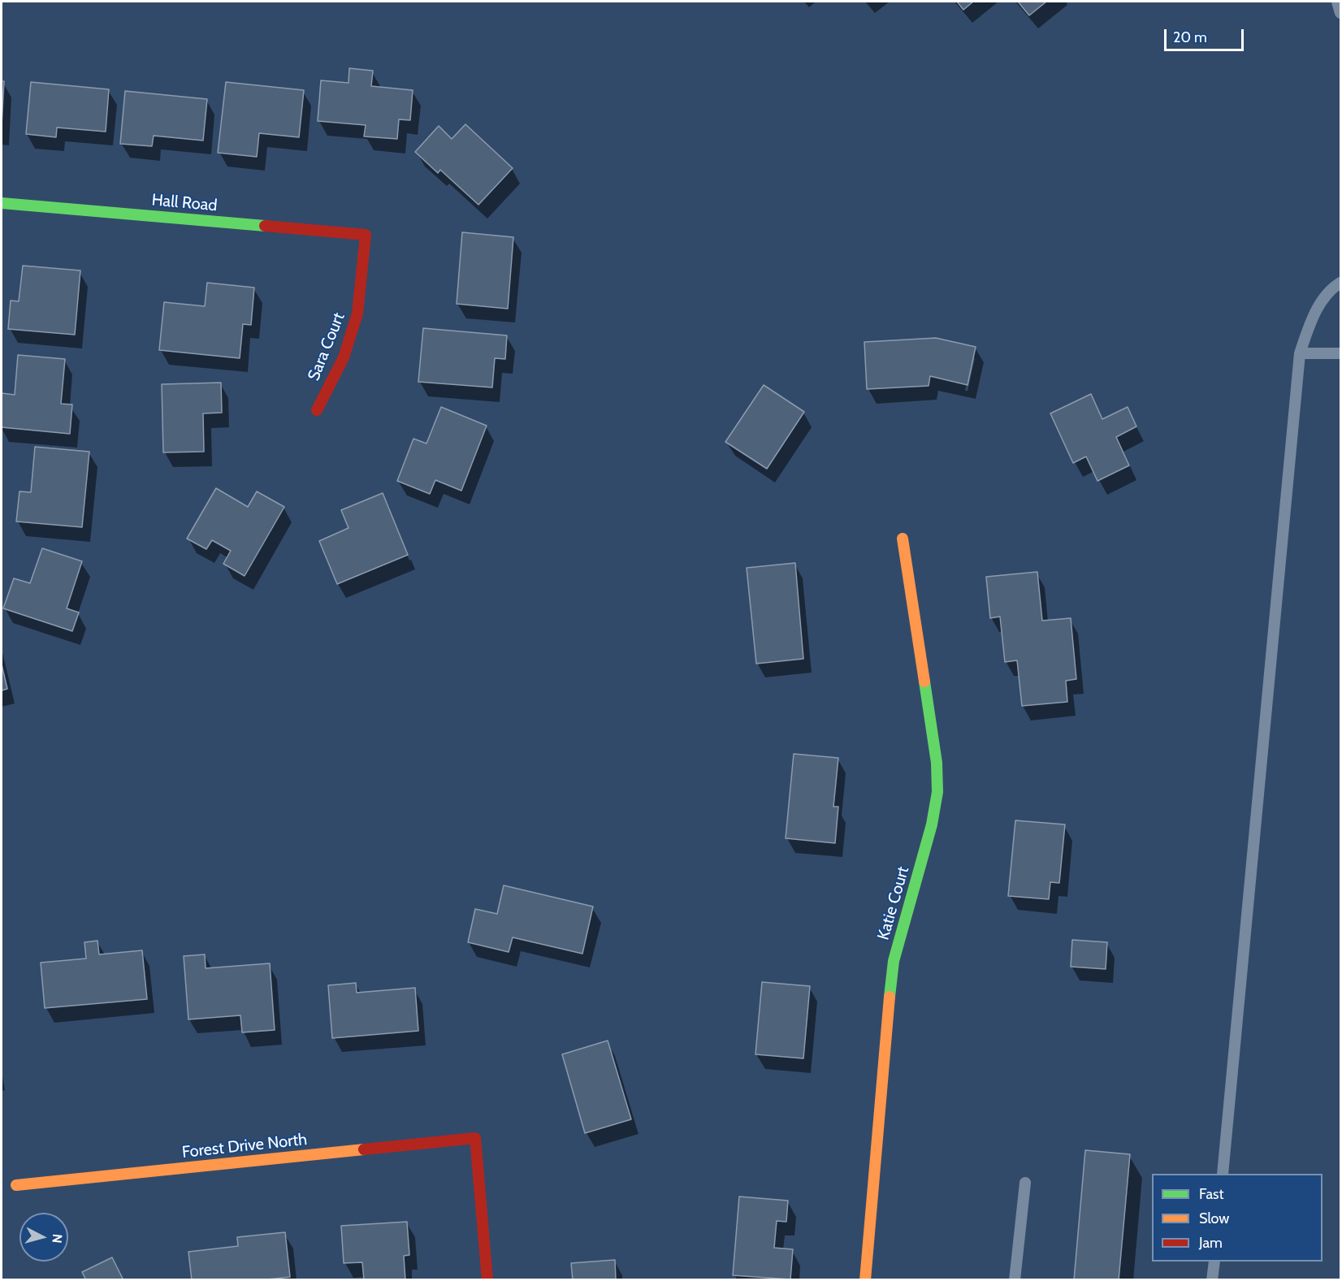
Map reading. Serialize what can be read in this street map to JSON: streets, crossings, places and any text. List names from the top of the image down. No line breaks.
{"streets":{"street":["Hall Road","Sara Court","Katie Court","Forest Drive North"]},"crossings":[["Hall Road","Sara Court"]],"legend":["Fast","Slow","Jam"],"scale_bar":"20 m","north":"right"}
